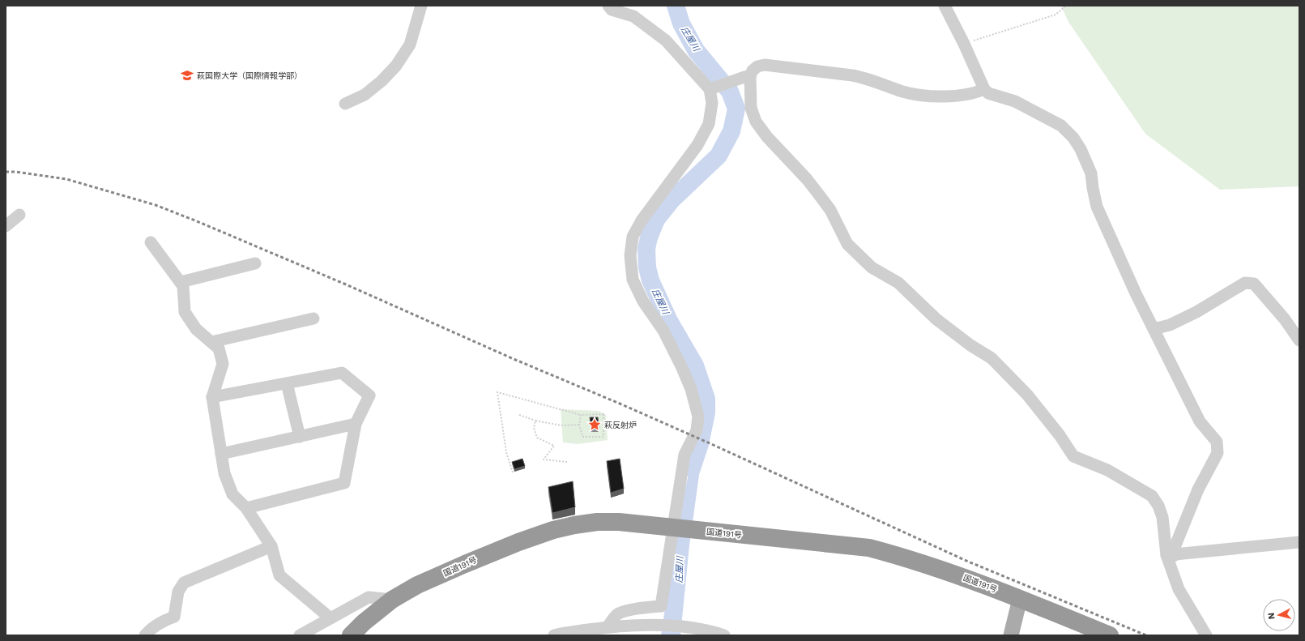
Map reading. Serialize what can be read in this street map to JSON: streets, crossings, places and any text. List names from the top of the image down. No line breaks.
{"streets":{"highway":["国道191号"]},"water":["庄屋川"],"places":{"school or university":["萩国際大学（国際情報学部）"],"place":["萩反射炉"]},"north":"left"}
